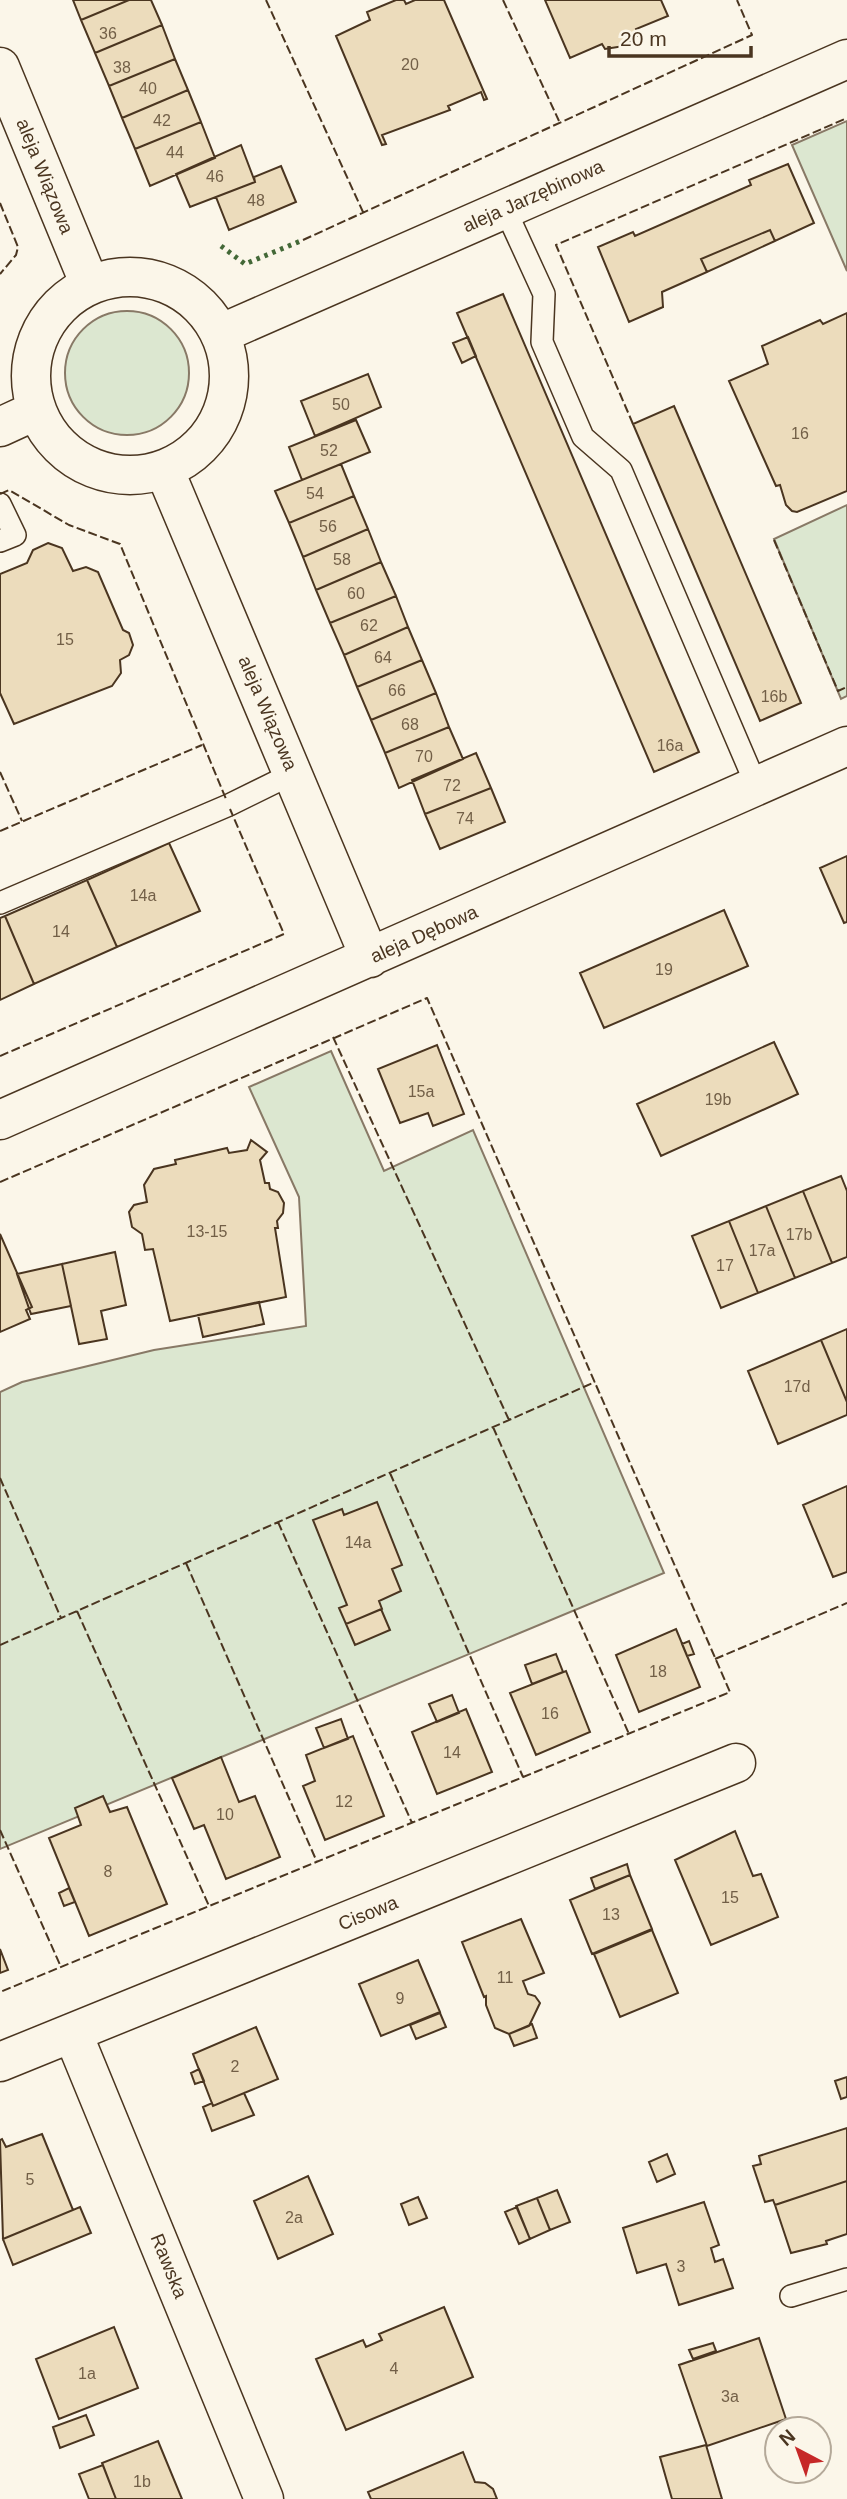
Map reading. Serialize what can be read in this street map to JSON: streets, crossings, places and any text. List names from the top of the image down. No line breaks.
{"streets":{"street":["aleja Wiązowa","aleja Jarzębinowa","aleja Dębowa","Cisowa","Rawska"]},"crossings":[["aleja Wiązowa","aleja Jarzębinowa"],["aleja Wiązowa","aleja Dębowa"],["Cisowa","Rawska"]],"house_numbers":["36","20","38","40","42","44","46","48","50","16","52","54","56","58","60","62","15","64","66","16b","68","16a","70","72","74","14a","14","19","15a","19b","13-15","17b","17a","17","17d","14a","18","16","14","12","10","8","15","13","11","9","2","5","2a","3","4","1a","3a","1b"],"scale_bar":"20 m","north":"top left"}
